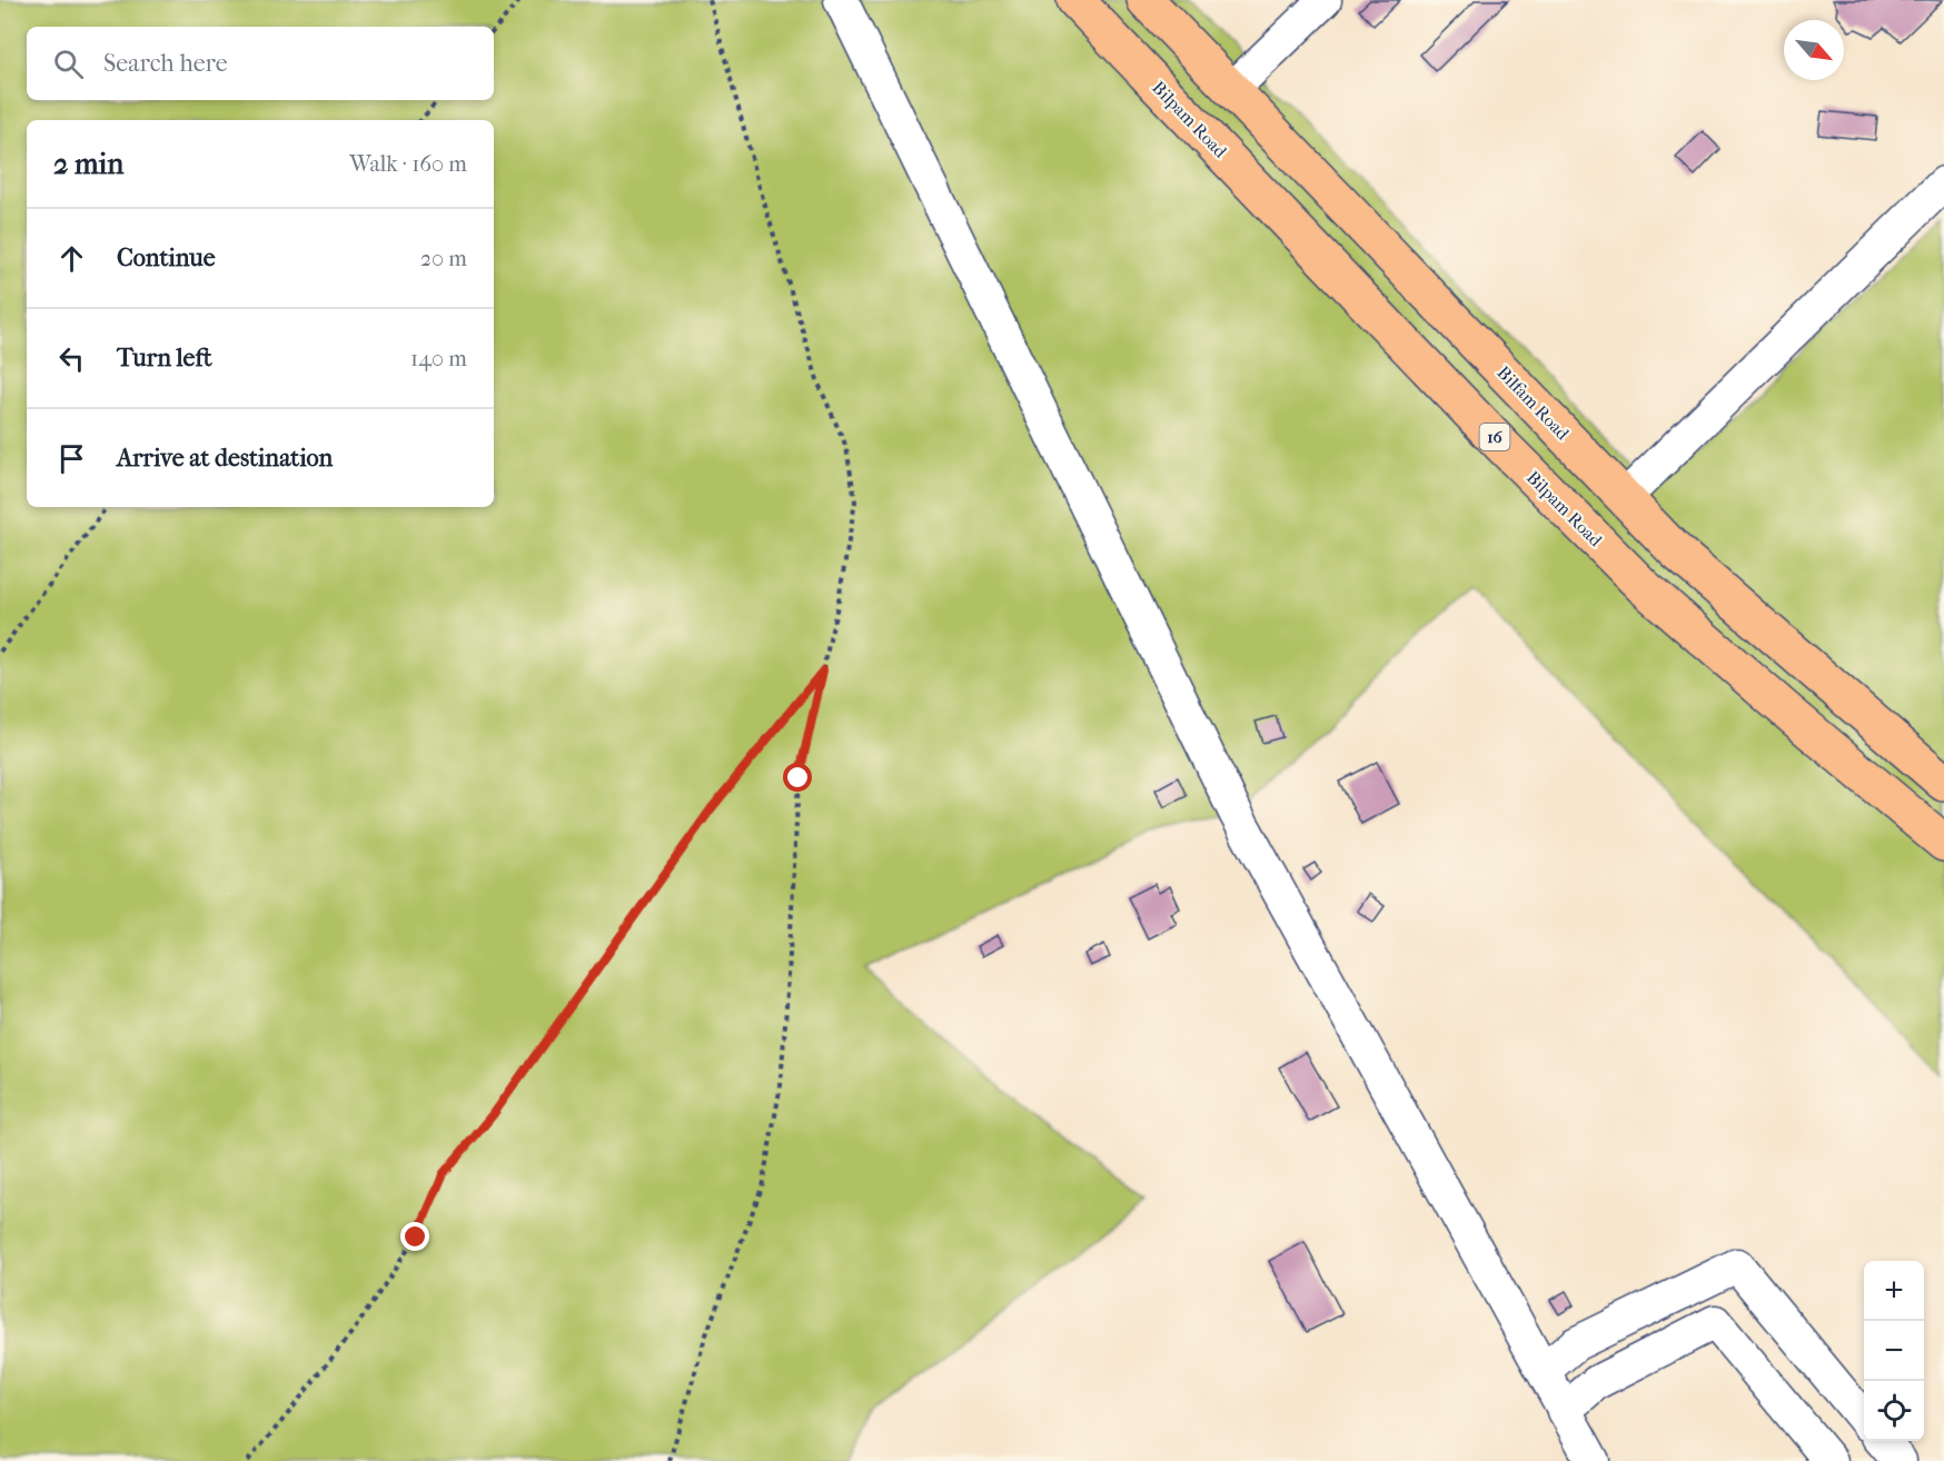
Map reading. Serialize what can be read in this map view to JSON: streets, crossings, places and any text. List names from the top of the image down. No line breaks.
{"streets":{"main road":["Bilpam Road","Bilfam Road","16"]},"north":"bottom right","page":{"search":"Search here","heading":["2 min","Walk · 160 m"],"list":[["Continue","20 m"],["Turn left","140 m"],"Arrive at destination"],"map_buttons":["+","−"]}}
